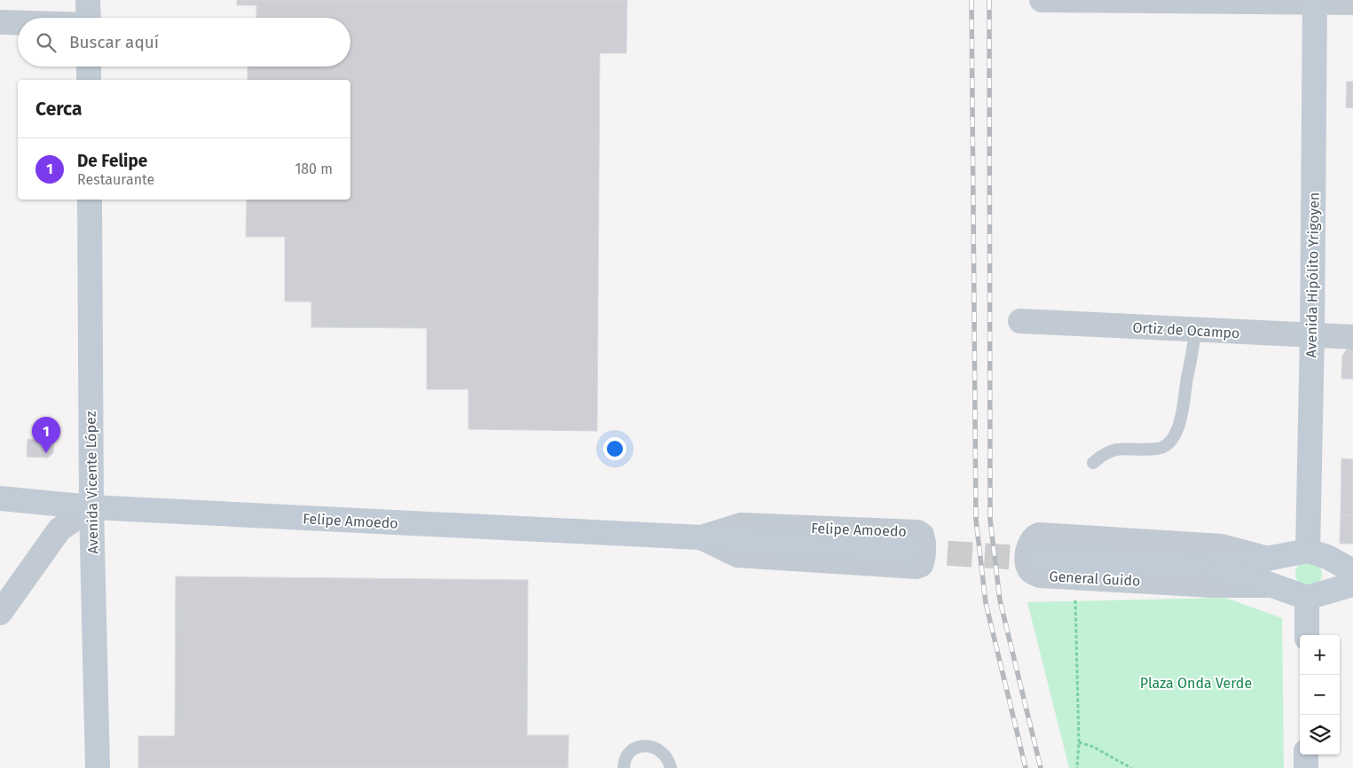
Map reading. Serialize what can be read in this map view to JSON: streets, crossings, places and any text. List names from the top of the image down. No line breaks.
{"streets":{"main road":["Avenida Hipólito Yrigoyen","Avenida Vicente López","Felipe Amoedo","General Guido"],"street":["Ortiz de Ocampo"]},"crossings":[["Avenida Hipólito Yrigoyen","Ortiz de Ocampo"],["Avenida Hipólito Yrigoyen","General Guido"],["Avenida Vicente López","Felipe Amoedo"]],"parks":["Plaza Onda Verde"],"page":{"search":"Buscar aquí","heading":"Cerca","list":[{"mark":"1","name":"De Felipe","note":"Restaurante","value":"180 m"}],"pins":"1","map_buttons":["+","−"]}}
